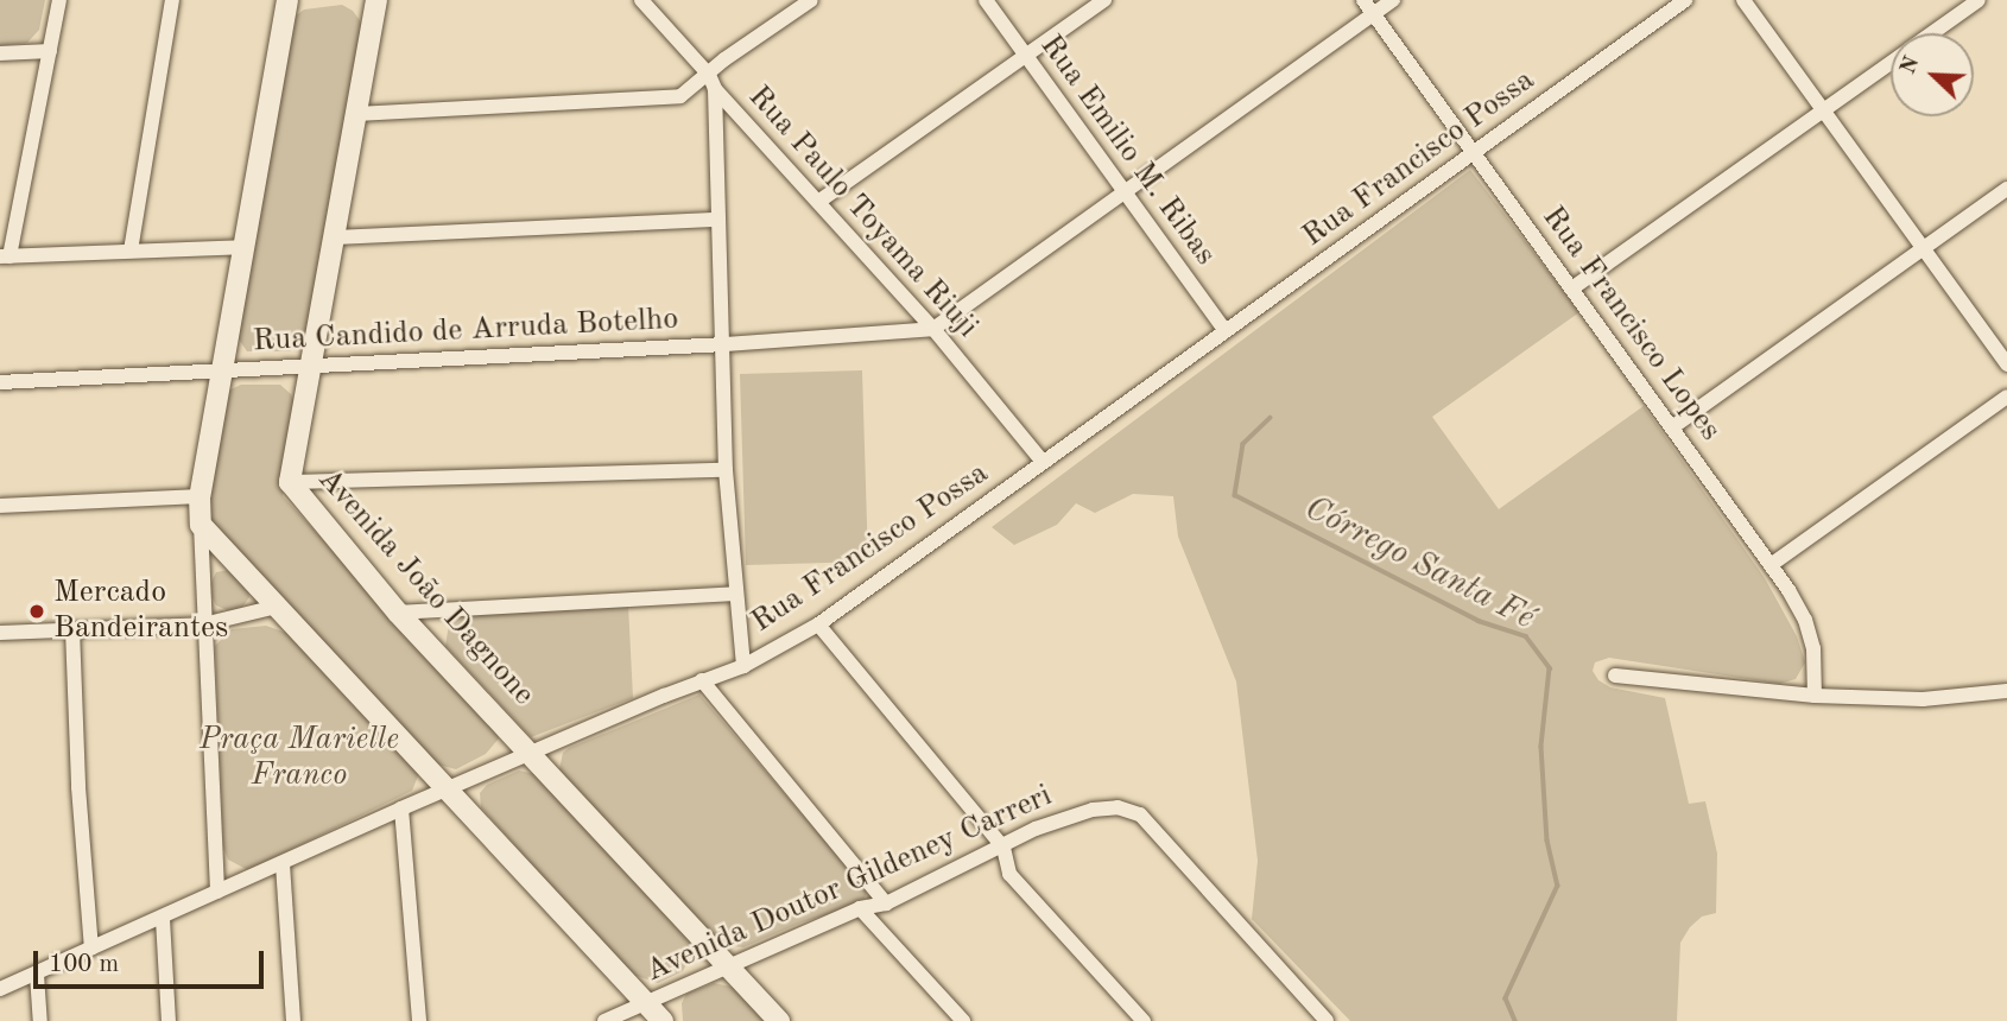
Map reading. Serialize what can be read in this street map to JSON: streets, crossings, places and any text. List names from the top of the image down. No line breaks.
{"streets":{"street":["Rua Emilio M. Ribas","Rua Francisco Possa","Rua Paulo Toyama Riuji","Rua Francisco Lopes","Rua Candido de Arruda Botelho","Avenida João Dagnone","Avenida Doutor Gildeney Carreri"]},"crossings":[["Rua Emilio M. Ribas","Rua Francisco Possa"],["Rua Francisco Possa","Rua Paulo Toyama Riuji"],["Rua Francisco Possa","Rua Francisco Lopes"],["Rua Francisco Possa","Avenida João Dagnone"],["Rua Paulo Toyama Riuji","Rua Candido de Arruda Botelho"],["Rua Candido de Arruda Botelho","Avenida João Dagnone"],["Avenida João Dagnone","Avenida Doutor Gildeney Carreri"]],"water":["Córrego Santa Fé"],"parks":["Praça Marielle Franco"],"places":["Mercado Bandeirantes"],"scale_bar":"100 m","north":"top left"}
